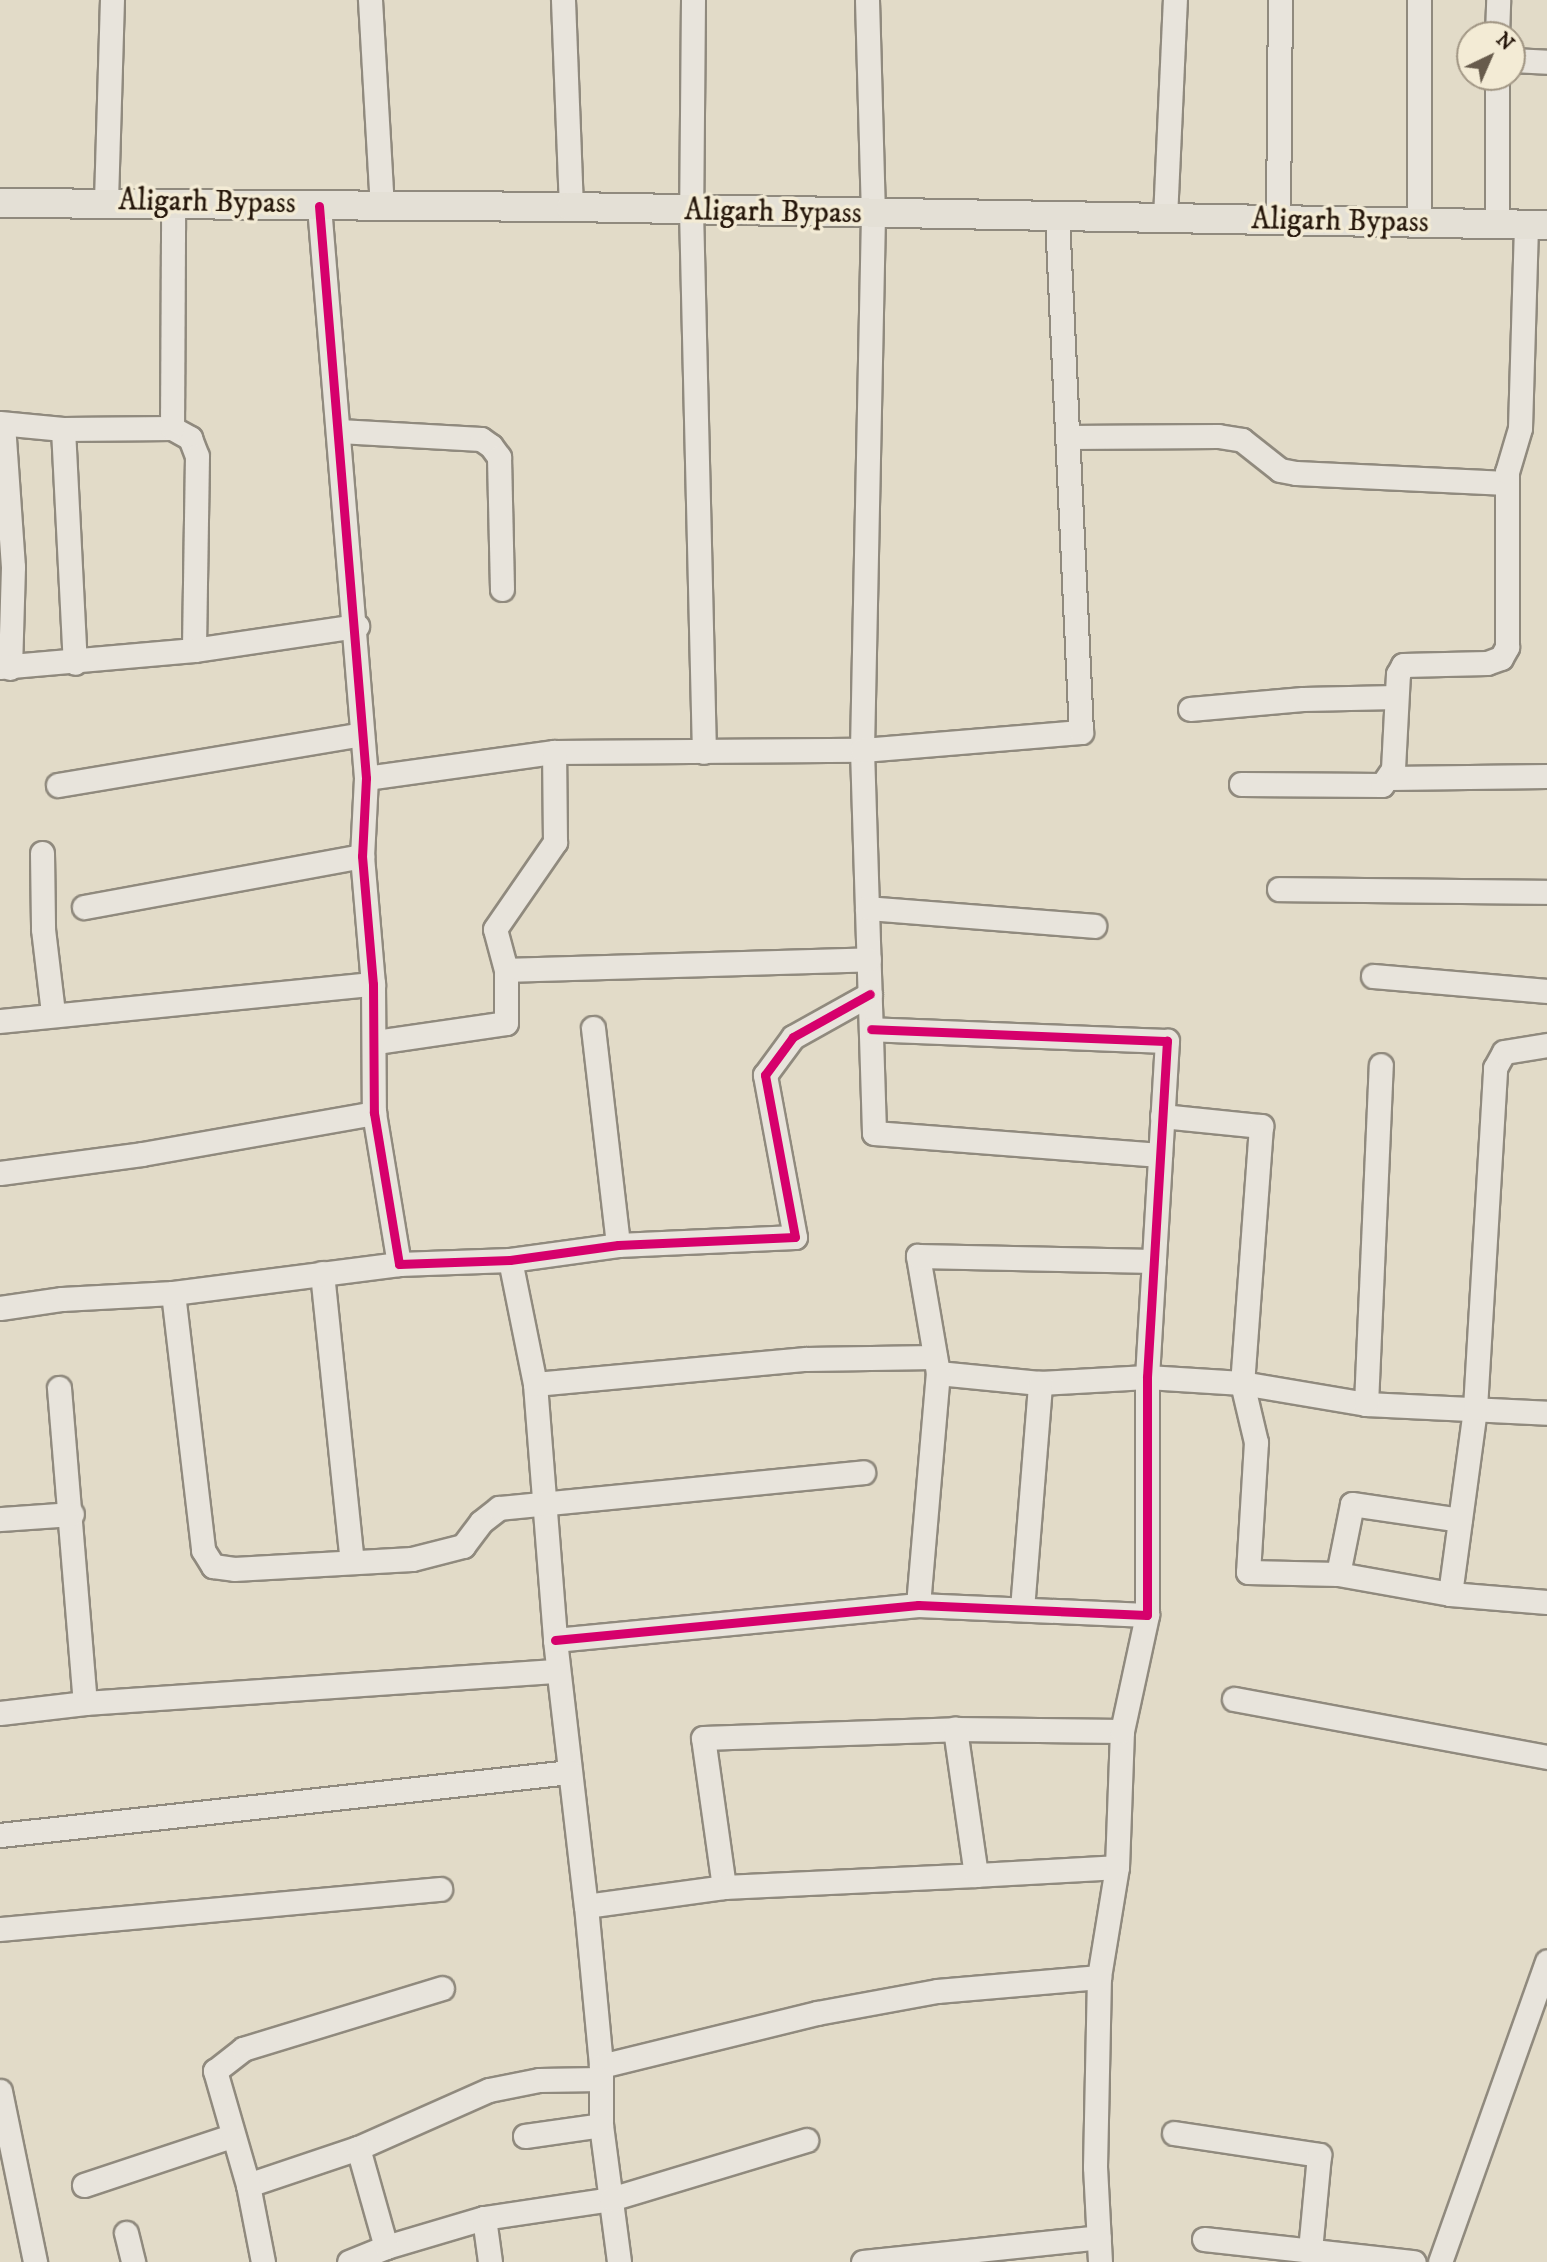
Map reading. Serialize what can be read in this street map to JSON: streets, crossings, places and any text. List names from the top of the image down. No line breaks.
{"streets":{"main road":["Aligarh Bypass"]},"north":"top right"}
